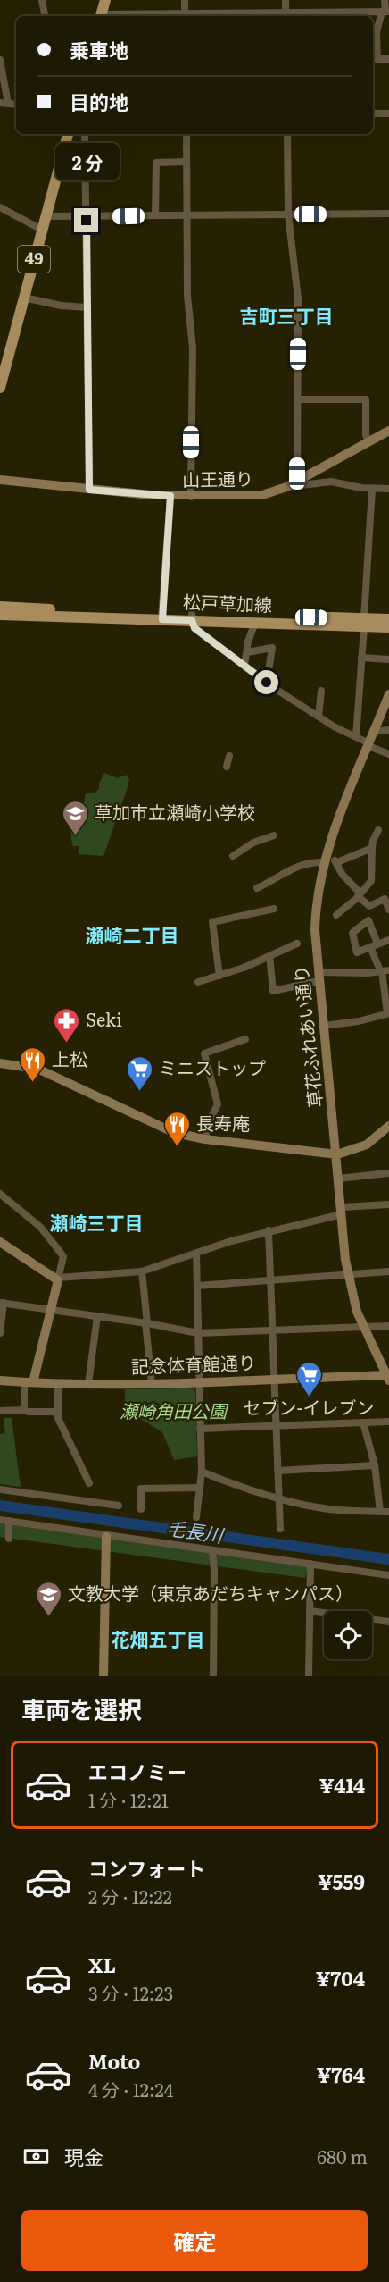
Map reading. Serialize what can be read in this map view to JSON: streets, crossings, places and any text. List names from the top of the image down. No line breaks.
{"streets":{"main road":["49","松戸草加線"],"street":["山王通り","草花ふれあい通り","記念体育館通り"]},"crossings":[["草花ふれあい通り","記念体育館通り"]],"districts":["吉町三丁目","瀬崎二丁目","瀬崎三丁目","花畑五丁目"],"water":["毛長川"],"parks":["瀬崎角田公園"],"places":{"school or university":["草加市立瀬崎小学校","文教大学（東京あだちキャンパス）"],"pharmacy":["Seki"],"restaurant":["上松","長寿庵"],"supermarket":["ミニストップ","セブン-イレブン"]},"page":{"banner":["乗車地","目的地"],"bubble":"2 分","heading":"車両を選択","list":[{"name":"エコノミー","note":"1 分 · 12:21","value":"¥414"},{"name":"コンフォート","note":"2 分 · 12:22","value":"¥559"},{"name":"XL","note":"3 分 · 12:23","value":"¥704"},{"name":"Moto","note":"4 分 · 12:24","value":"¥764"}],"pay":["現金","680 m"],"buttons":"確定"}}
